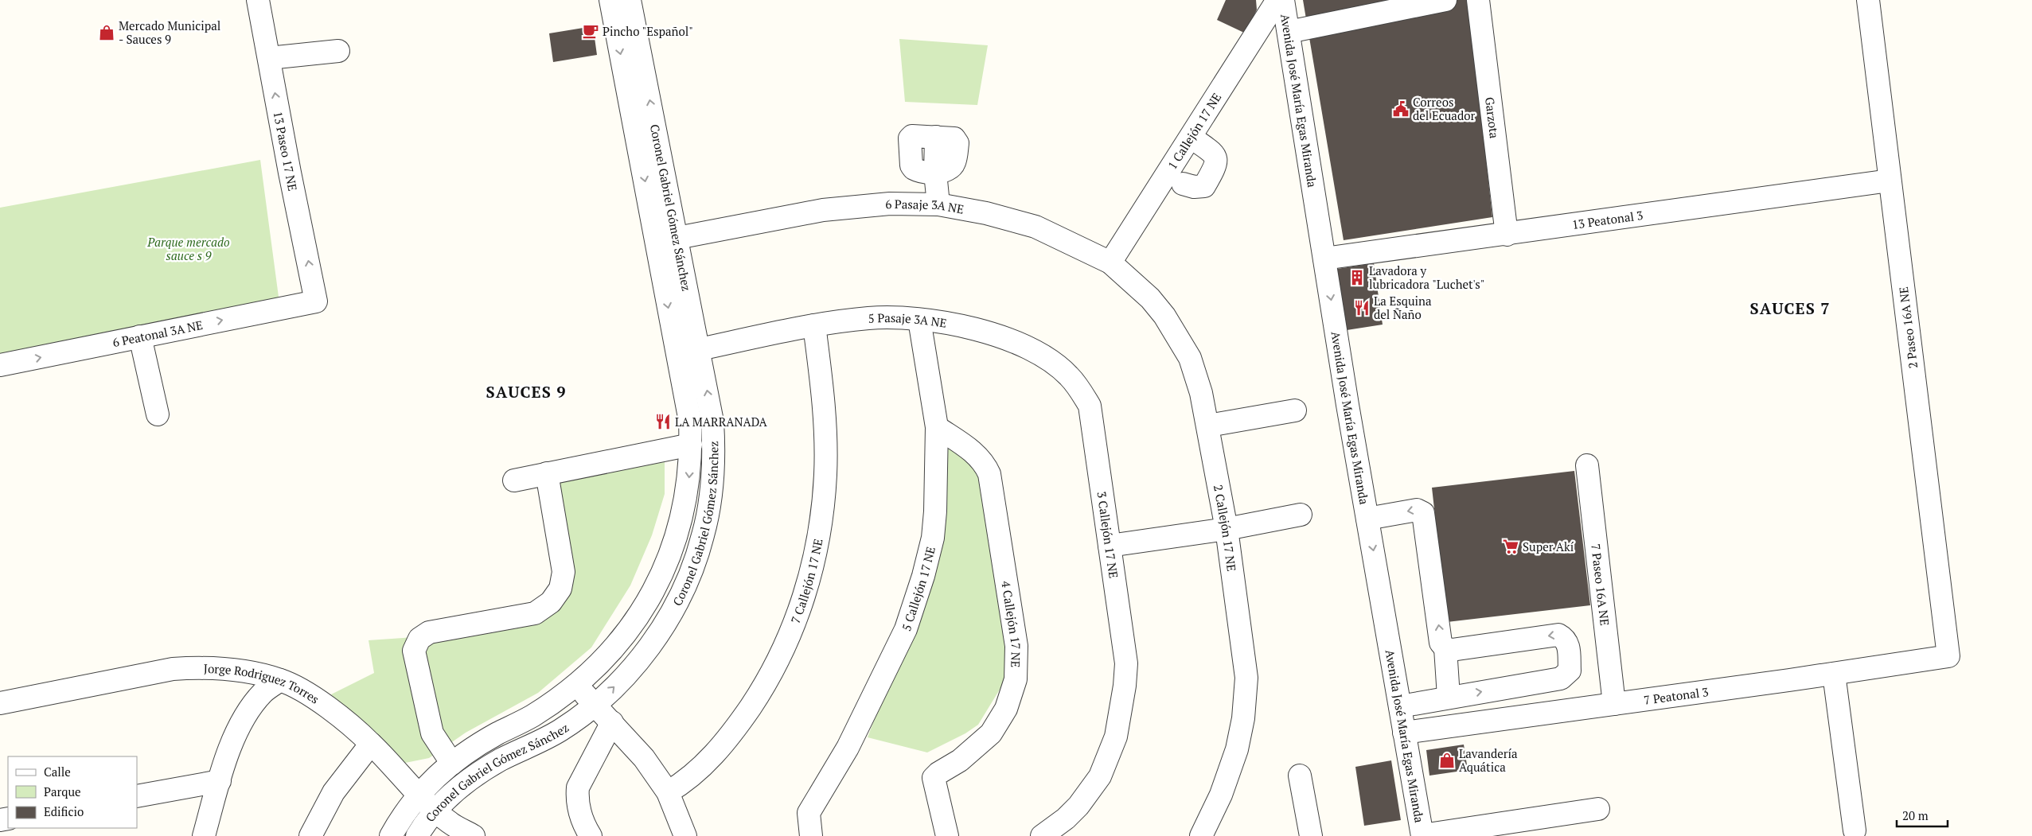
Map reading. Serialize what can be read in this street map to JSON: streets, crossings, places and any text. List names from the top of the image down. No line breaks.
{"streets":{"street":["Avenida José María Egas Miranda","Garzota","1 Callejón 17 NE","13 Paseo 17 NE","6 Pasaje 3A NE","Coronel Gabriel Gómez Sánchez","13 Peatonal 3","5 Pasaje 3A NE","2 Paseo 16A NE","6 Peatonal 3A NE","2 Callejón 17 NE","3 Callejón 17 NE","7 Callejón 17 NE","7 Paseo 16A NE","5 Callejón 17 NE","4 Callejón 17 NE","Jorge Rodriguez Torres","7 Peatonal 3"]},"crossings":[["Avenida José María Egas Miranda","13 Peatonal 3"],["Avenida José María Egas Miranda","7 Peatonal 3"],["Garzota","13 Peatonal 3"],["1 Callejón 17 NE","6 Pasaje 3A NE"],["13 Paseo 17 NE","6 Peatonal 3A NE"],["6 Pasaje 3A NE","Coronel Gabriel Gómez Sánchez"],["6 Pasaje 3A NE","2 Callejón 17 NE"],["Coronel Gabriel Gómez Sánchez","5 Pasaje 3A NE"],["Coronel Gabriel Gómez Sánchez","Jorge Rodriguez Torres"],["13 Peatonal 3","2 Paseo 16A NE"],["5 Pasaje 3A NE","3 Callejón 17 NE"],["5 Pasaje 3A NE","7 Callejón 17 NE"],["5 Pasaje 3A NE","5 Callejón 17 NE"],["2 Paseo 16A NE","7 Peatonal 3"],["7 Paseo 16A NE","7 Peatonal 3"],["5 Callejón 17 NE","4 Callejón 17 NE"]],"one_way":["Avenida José María Egas Miranda","13 Paseo 17 NE","6 Peatonal 3A NE"],"districts":["SAUCES 7","SAUCES 9"],"parks":["Parque mercado sauce s 9"],"places":{"cafe":["Pincho \"Español\""],"shop":["Mercado Municipal - Sauces 9","Lavandería Aquática"],"public building":["Correos del Ecuador"],"building":["Lavadora y lubricadora \"Luchet's\""],"restaurant":["La Esquina del Ñaño","LA MARRANADA"],"supermarket":["Super Akí"]},"legend":["Calle","Parque","Edificio"],"scale_bar":"20 m"}
